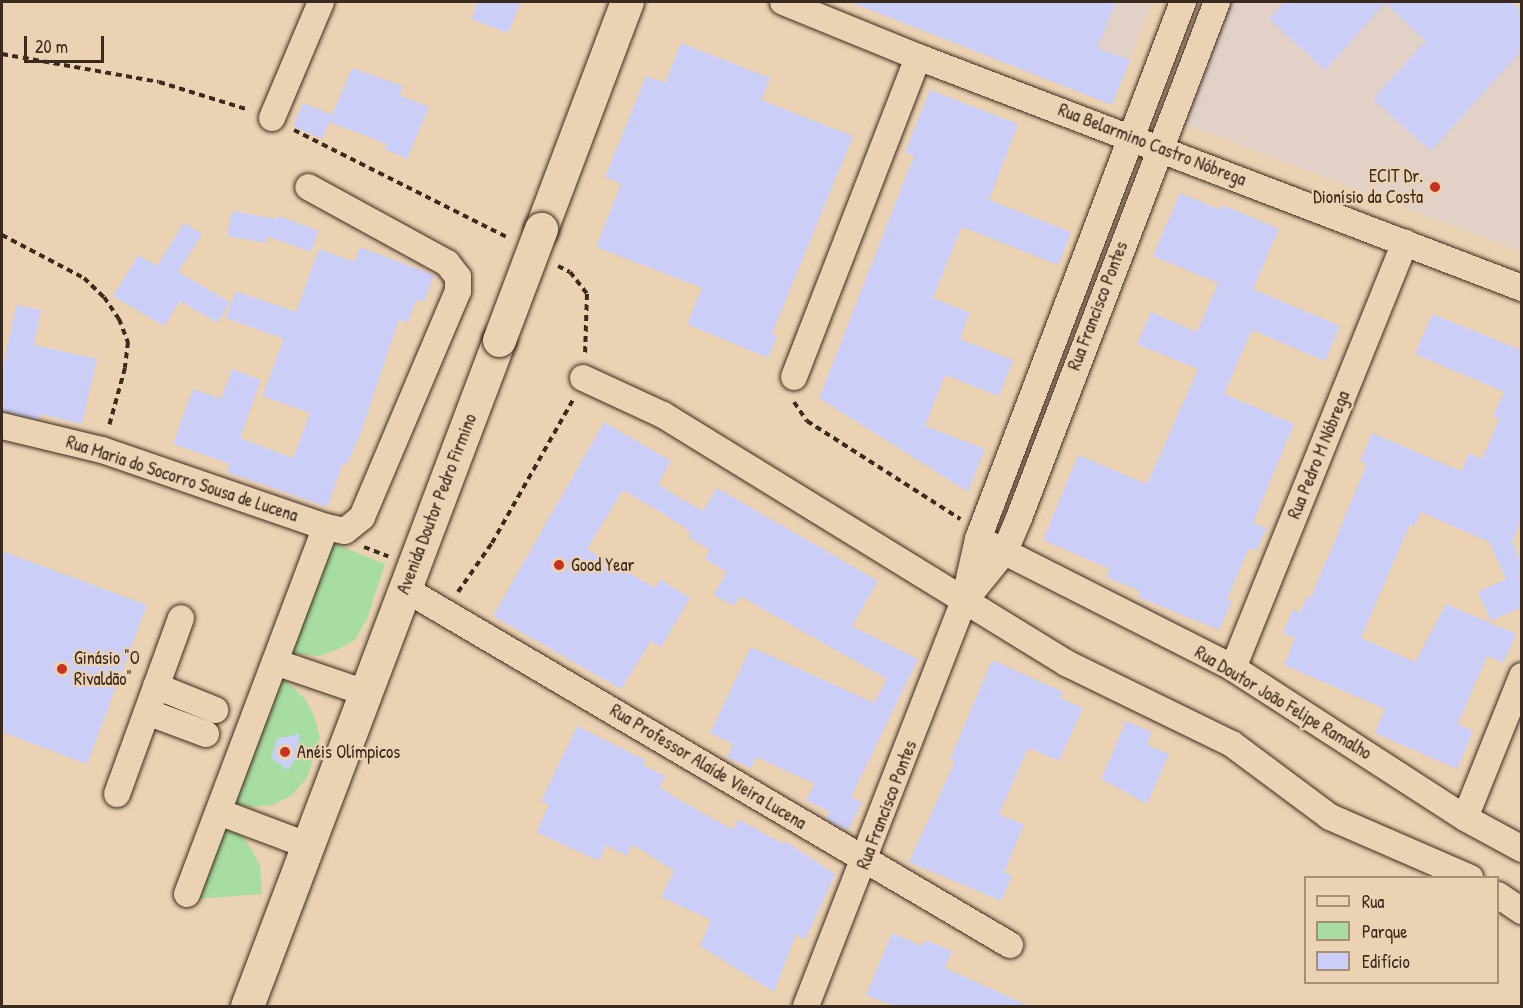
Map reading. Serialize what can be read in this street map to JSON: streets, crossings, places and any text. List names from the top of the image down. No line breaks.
{"streets":{"main road":["Avenida Doutor Pedro Firmino"],"street":["Rua Belarmino Castro Nóbrega","Rua Francisco Pontes","Rua Pedro M Nóbrega","Rua Maria do Socorro Sousa de Lucena","Rua Doutor João Felipe Ramalho","Rua Professor Alaíde Vieira Lucena"]},"crossings":[["Rua Belarmino Castro Nóbrega","Rua Francisco Pontes"],["Rua Belarmino Castro Nóbrega","Rua Pedro M Nóbrega"],["Rua Francisco Pontes","Rua Doutor João Felipe Ramalho"],["Rua Francisco Pontes","Rua Professor Alaíde Vieira Lucena"],["Rua Pedro M Nóbrega","Rua Doutor João Felipe Ramalho"],["Avenida Doutor Pedro Firmino","Rua Professor Alaíde Vieira Lucena"]],"places":["ECIT Dr. Dionísio da Costa","Good Year","Ginásio \"O Rivaldão\"","Anéis Olímpicos"],"legend":["Rua","Parque","Edifício"],"scale_bar":"20 m"}
